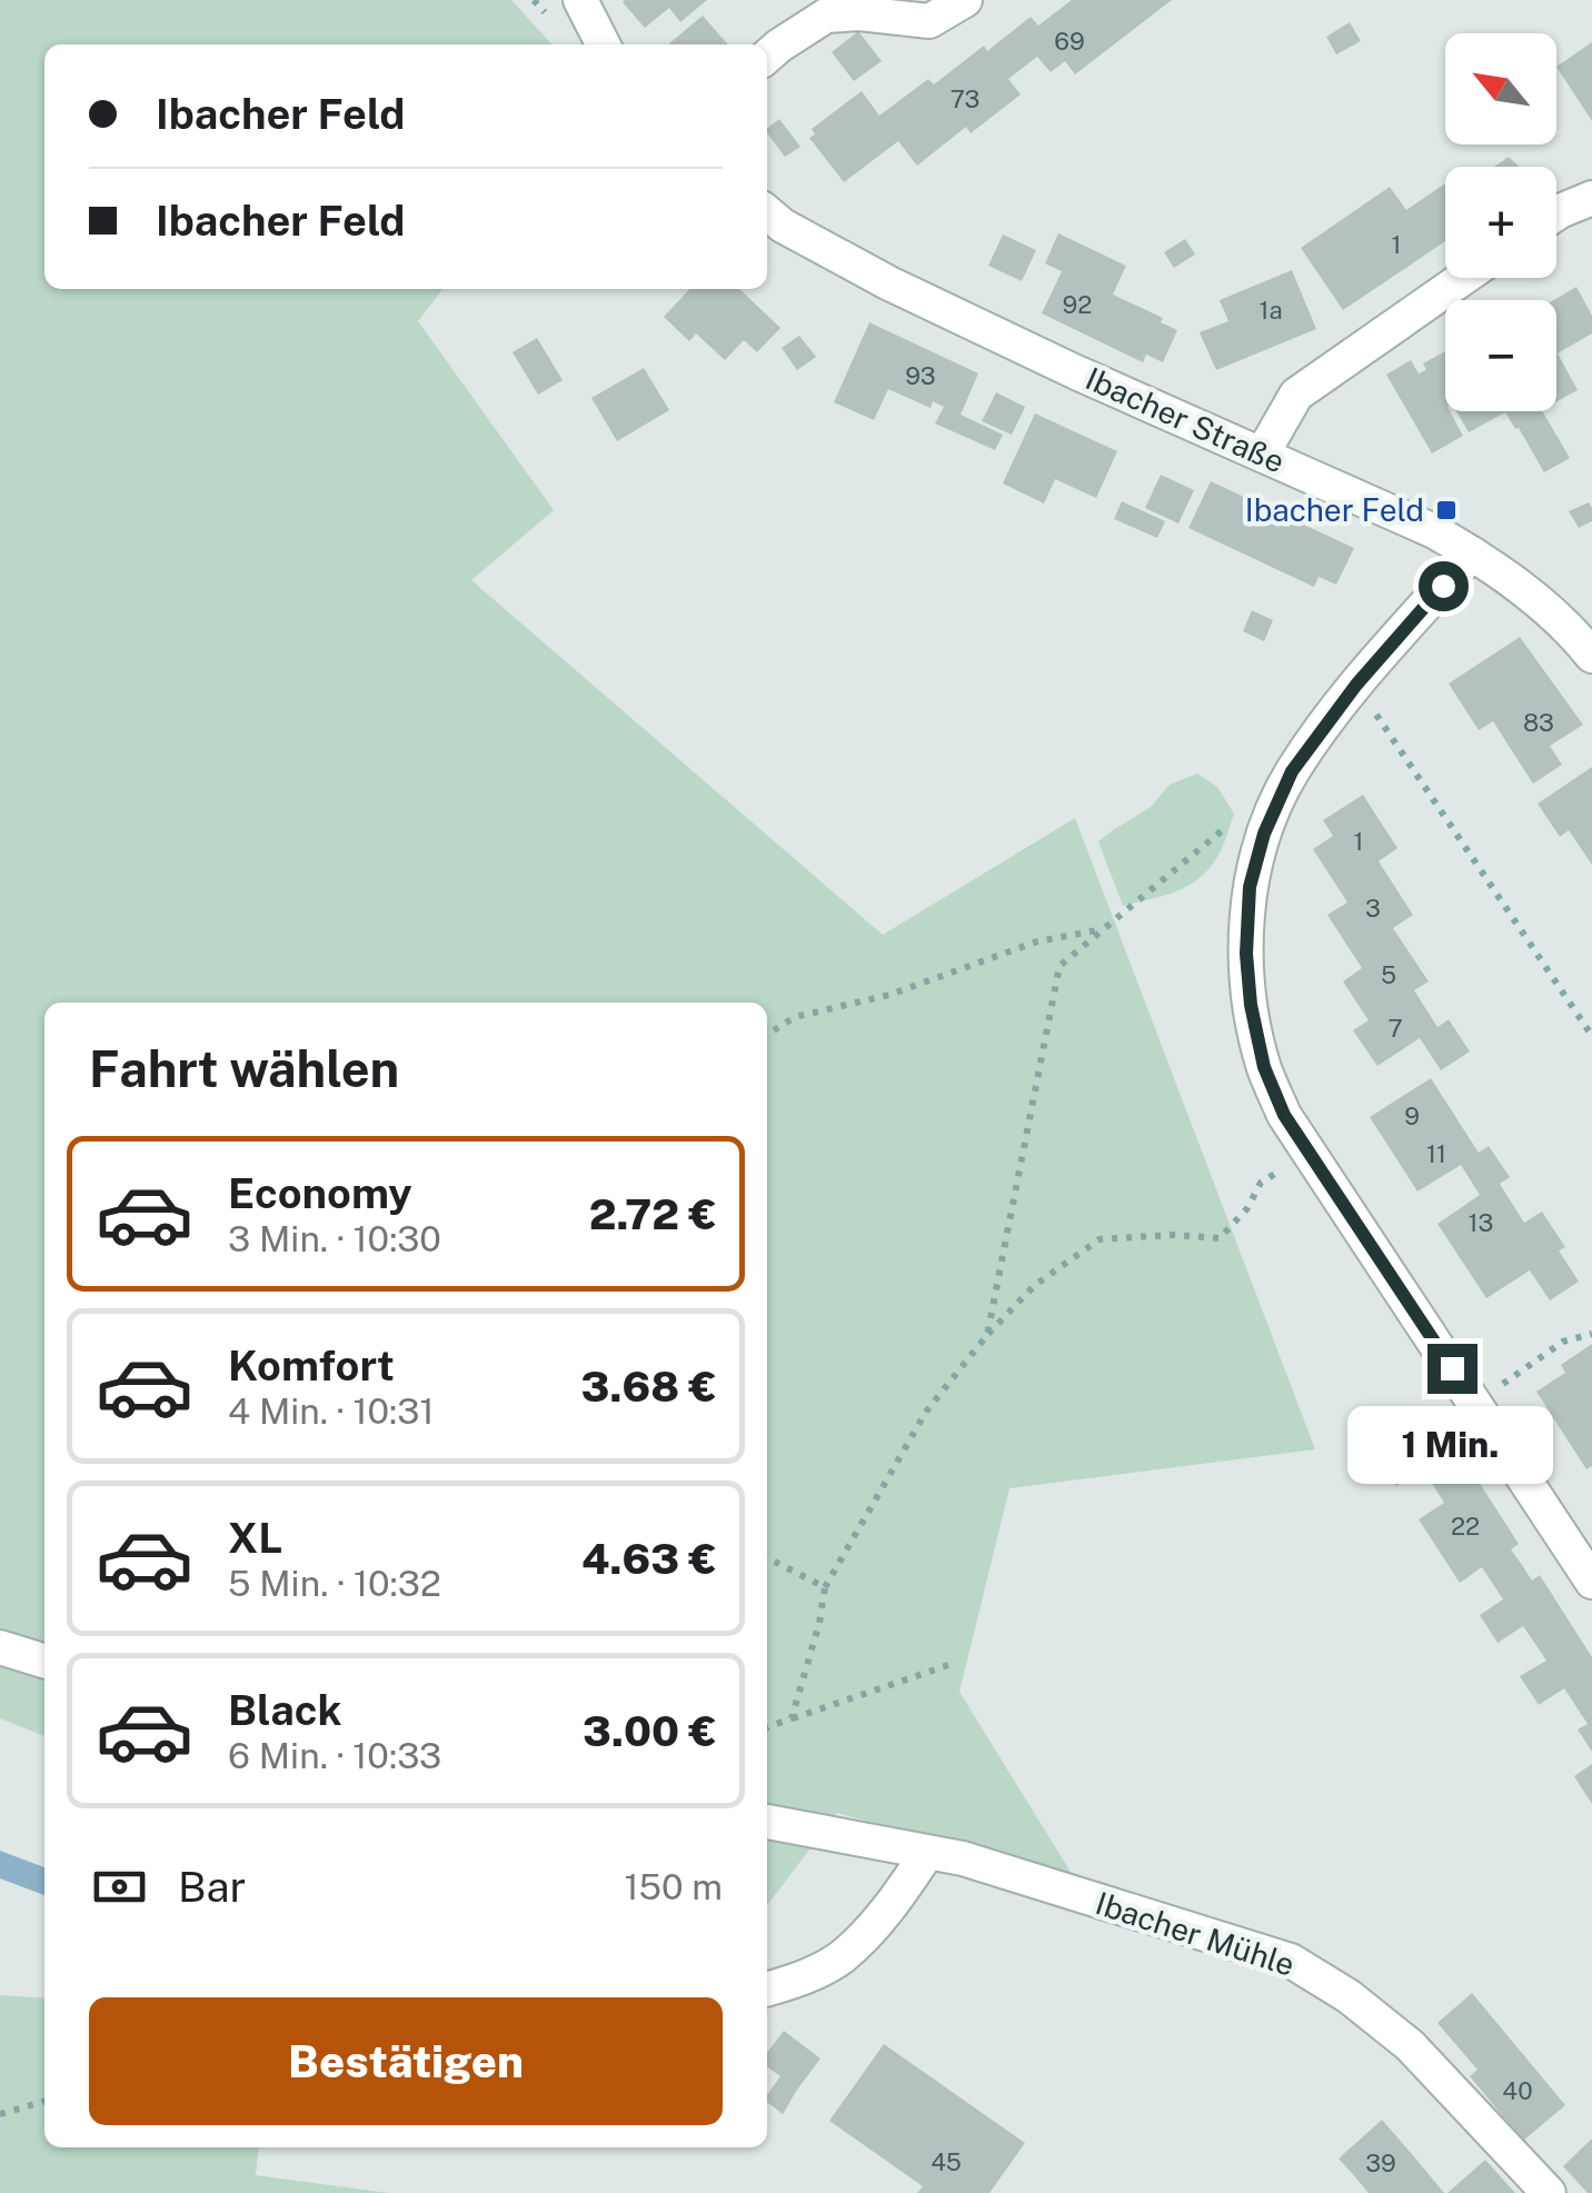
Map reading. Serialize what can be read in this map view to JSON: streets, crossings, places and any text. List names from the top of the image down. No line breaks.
{"streets":{"street":["Ibacher Straße","Ibacher Mühle"]},"places":{"transit":["Ibacher Feld"]},"house_numbers":["69","73","1","92","1a","93","83","1","3","5","7","9","11","13","22","40","45","39"],"north":"top left","page":{"map_buttons":["+","−"],"banner":["Ibacher Feld","Ibacher Feld"],"heading":"Fahrt wählen","list":[{"name":"Economy","note":"3 Min. · 10:30","value":"2.72 €"},{"name":"Komfort","note":"4 Min. · 10:31","value":"3.68 €"},{"name":"XL","note":"5 Min. · 10:32","value":"4.63 €"},{"name":"Black","note":"6 Min. · 10:33","value":"3.00 €"}],"bubble":"1 Min.","pay":["Bar","150 m"],"buttons":"Bestätigen"}}
